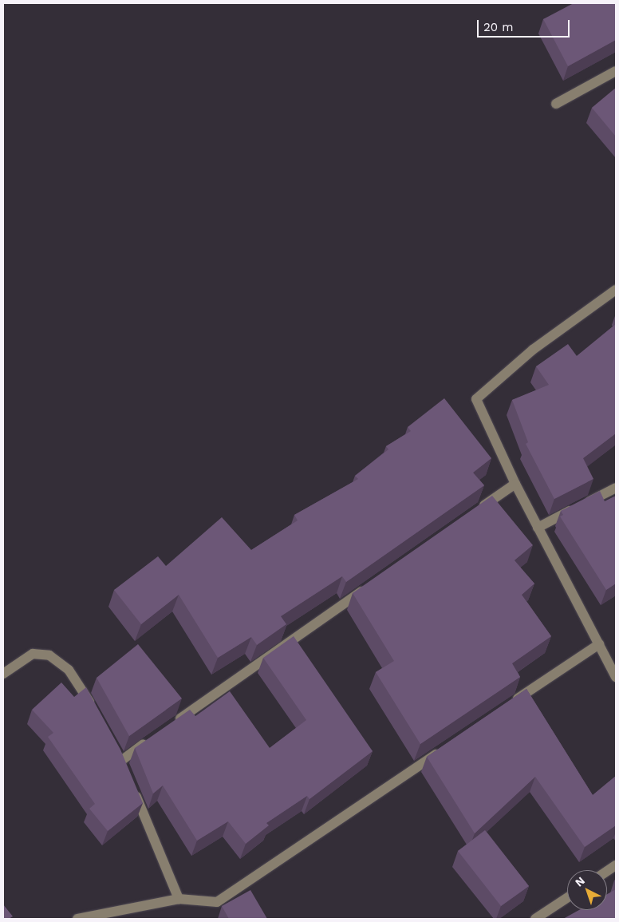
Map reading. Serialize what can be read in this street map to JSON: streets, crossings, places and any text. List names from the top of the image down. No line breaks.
{"scale_bar":"20 m","north":"top left"}
